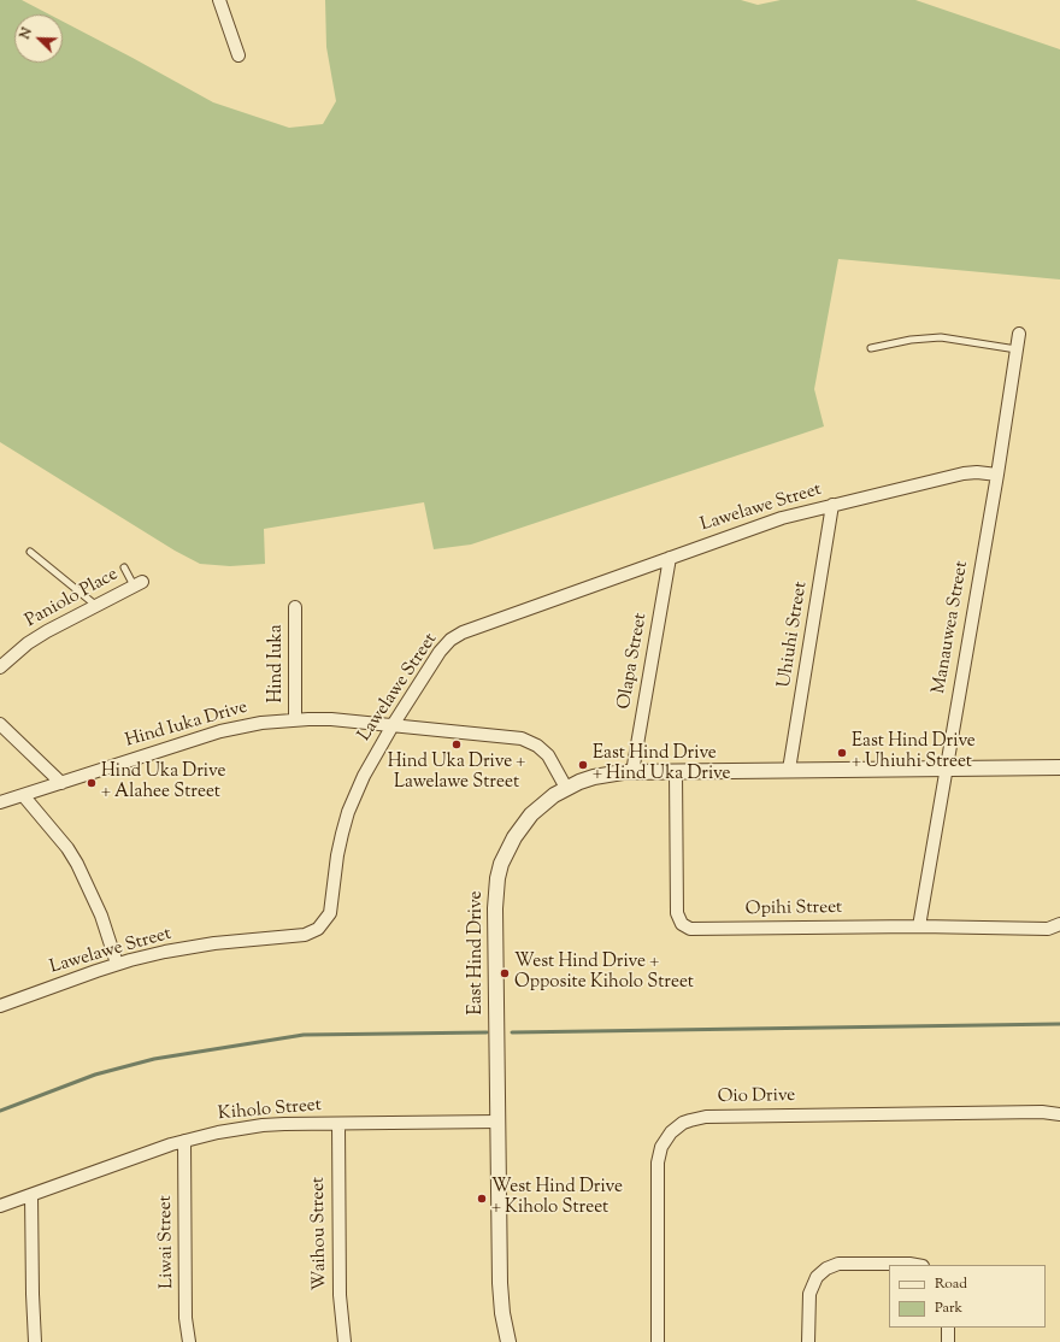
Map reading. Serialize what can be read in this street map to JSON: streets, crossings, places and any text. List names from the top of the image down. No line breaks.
{"streets":{"street":["Lawelawe Street","Paniolo Place","Manauwea Street","Uhiuhi Street","Olapa Street","Hind Iuka","Hind Iuka Drive","Opihi Street","East Hind Drive","Oio Drive","Kiholo Street","Waihou Street","Liwai Street"]},"crossings":[["Lawelawe Street","Manauwea Street"],["Lawelawe Street","Uhiuhi Street"],["Lawelawe Street","Olapa Street"],["Lawelawe Street","Hind Iuka Drive"],["Manauwea Street","Opihi Street"],["Manauwea Street","East Hind Drive"],["Uhiuhi Street","East Hind Drive"],["Olapa Street","East Hind Drive"],["Hind Iuka","Hind Iuka Drive"],["Hind Iuka Drive","East Hind Drive"],["Opihi Street","East Hind Drive"],["East Hind Drive","Kiholo Street"],["Kiholo Street","Waihou Street"],["Kiholo Street","Liwai Street"]],"places":["Hind Uka Drive + Lawelawe Street","East Hind Drive + Uhiuhi Street","East Hind Drive + Hind Uka Drive","Hind Uka Drive + Alahee Street","West Hind Drive + Opposite Kiholo Street","West Hind Drive + Kiholo Street"],"legend":["Road","Park"],"north":"top left"}
